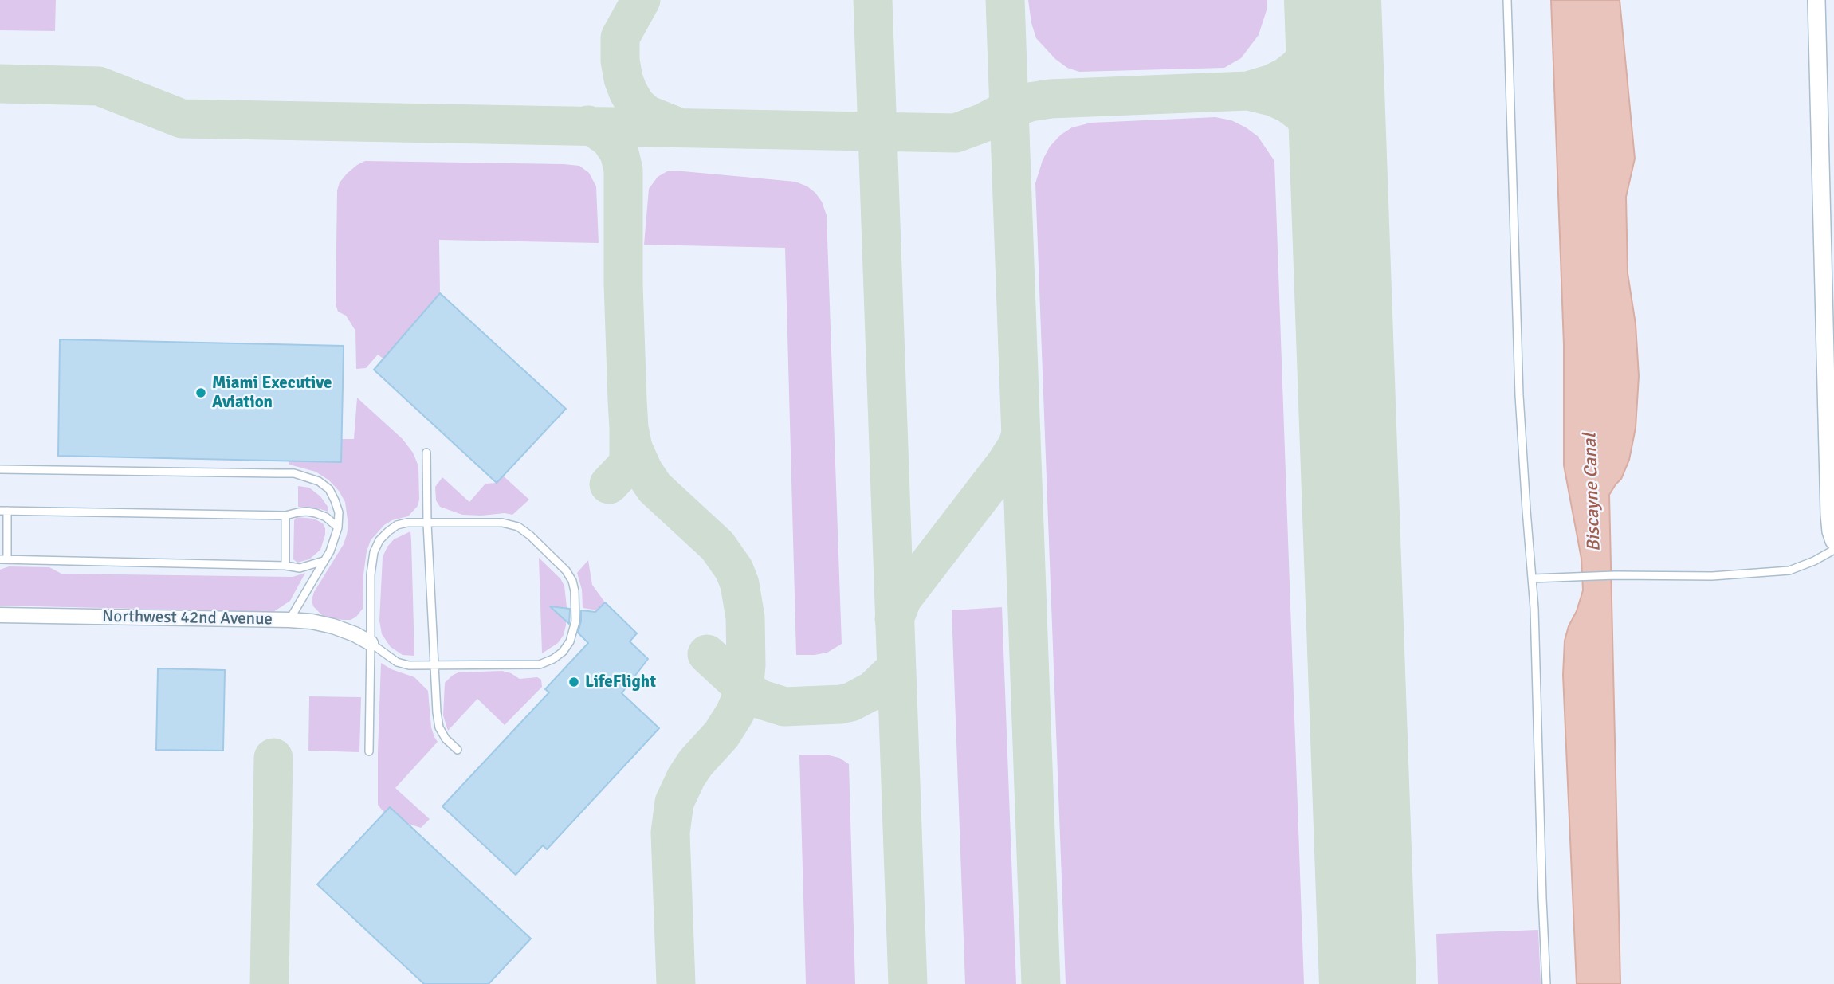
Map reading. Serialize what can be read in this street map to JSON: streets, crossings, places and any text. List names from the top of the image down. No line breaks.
{"streets":{"street":["Northwest 42nd Avenue"]},"water":["Biscayne Canal"],"places":["Miami Executive Aviation","LifeFlight"]}
